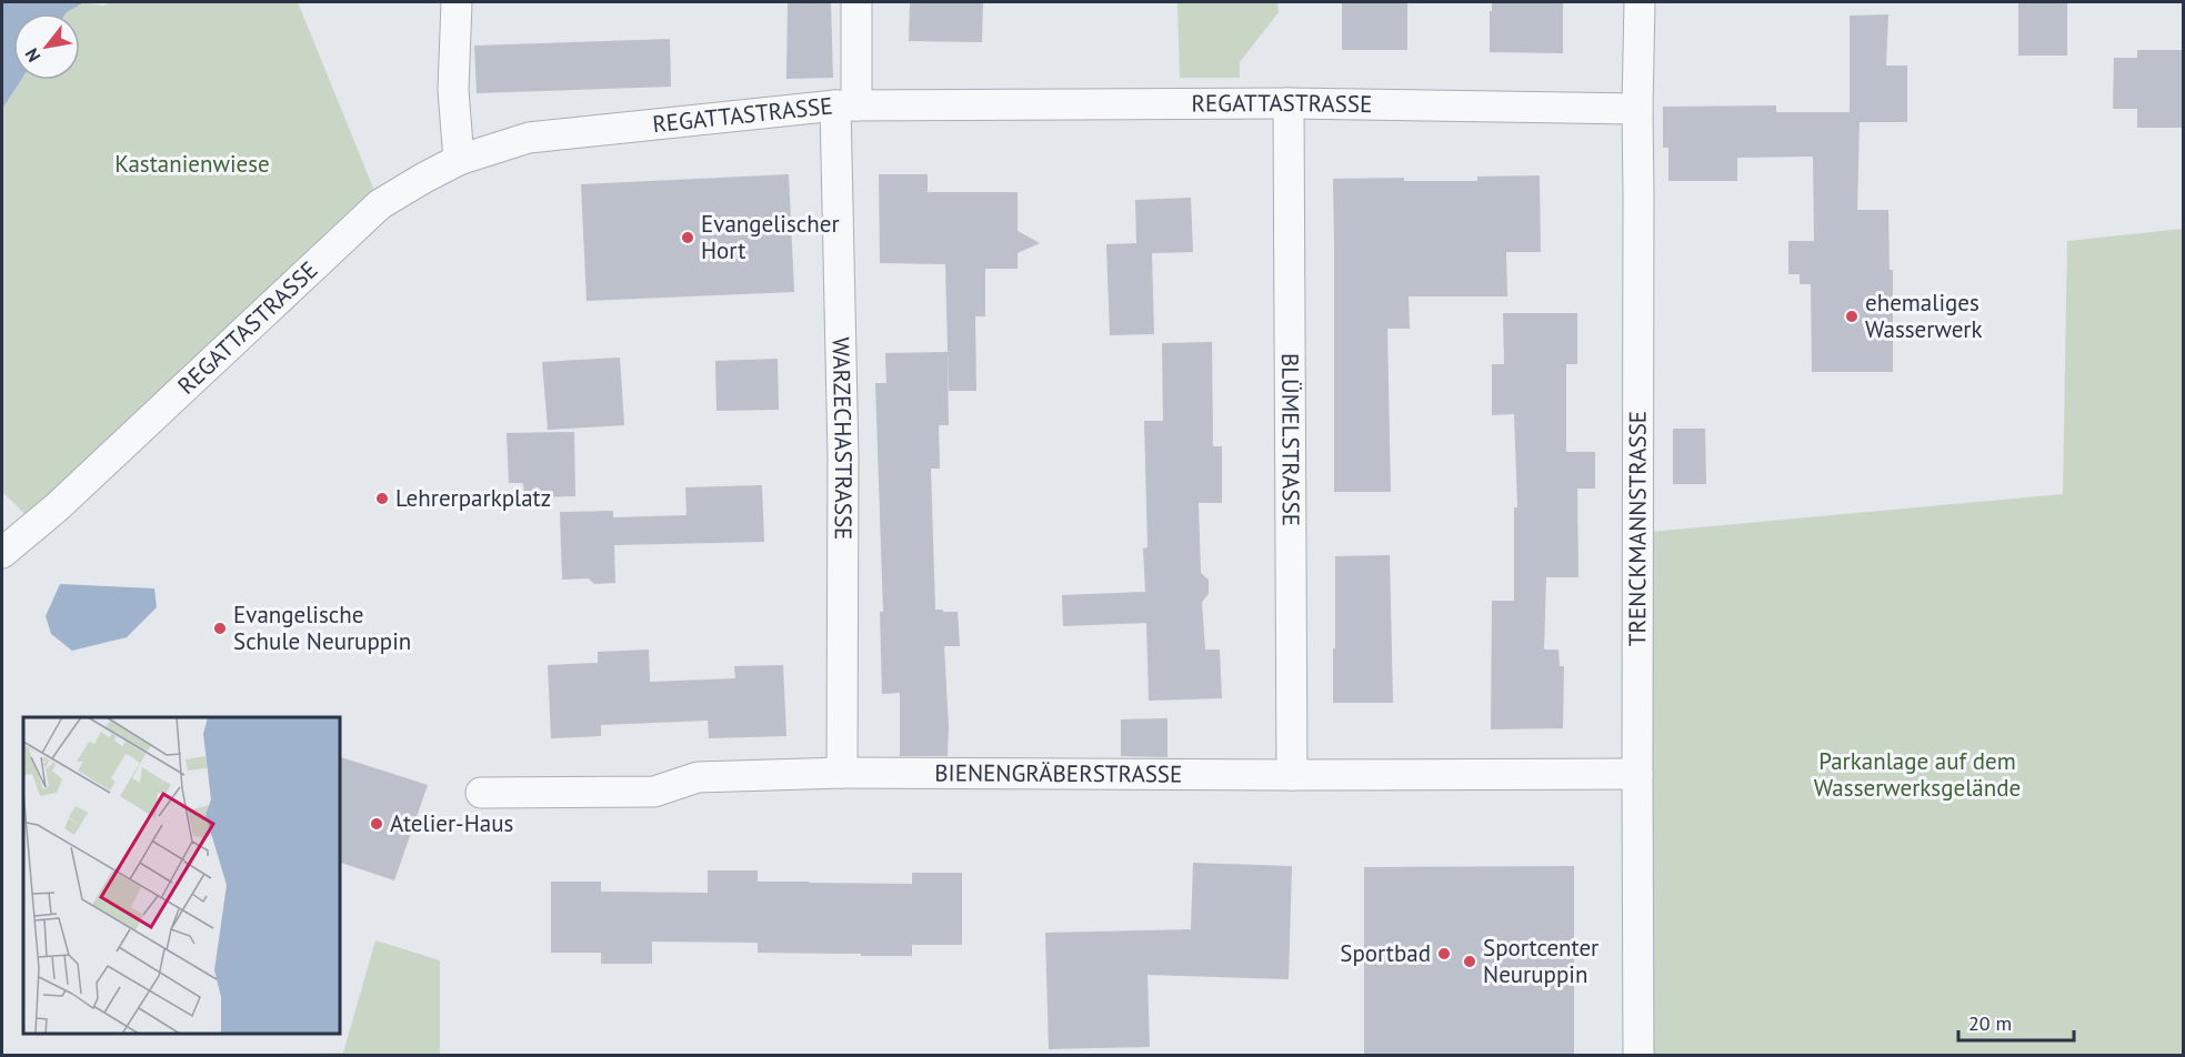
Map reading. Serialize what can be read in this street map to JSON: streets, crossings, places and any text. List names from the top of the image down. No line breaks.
{"streets":{"street":["REGATTASTRASSE","WARZECHASTRASSE","BLÜMELSTRASSE","TRENCKMANNSTRASSE","BIENENGRÄBERSTRASSE"]},"crossings":[["REGATTASTRASSE","WARZECHASTRASSE"],["REGATTASTRASSE","BLÜMELSTRASSE"],["REGATTASTRASSE","TRENCKMANNSTRASSE"],["WARZECHASTRASSE","BIENENGRÄBERSTRASSE"],["BLÜMELSTRASSE","BIENENGRÄBERSTRASSE"],["TRENCKMANNSTRASSE","BIENENGRÄBERSTRASSE"]],"parks":["Kastanienwiese","Parkanlage auf dem Wasserwerksgelände"],"places":["Evangelischer Hort","ehemaliges Wasserwerk","Lehrerparkplatz","Evangelische Schule Neuruppin","Atelier-Haus","Sportbad","Sportcenter Neuruppin"],"scale_bar":"20 m","north":"bottom left"}
